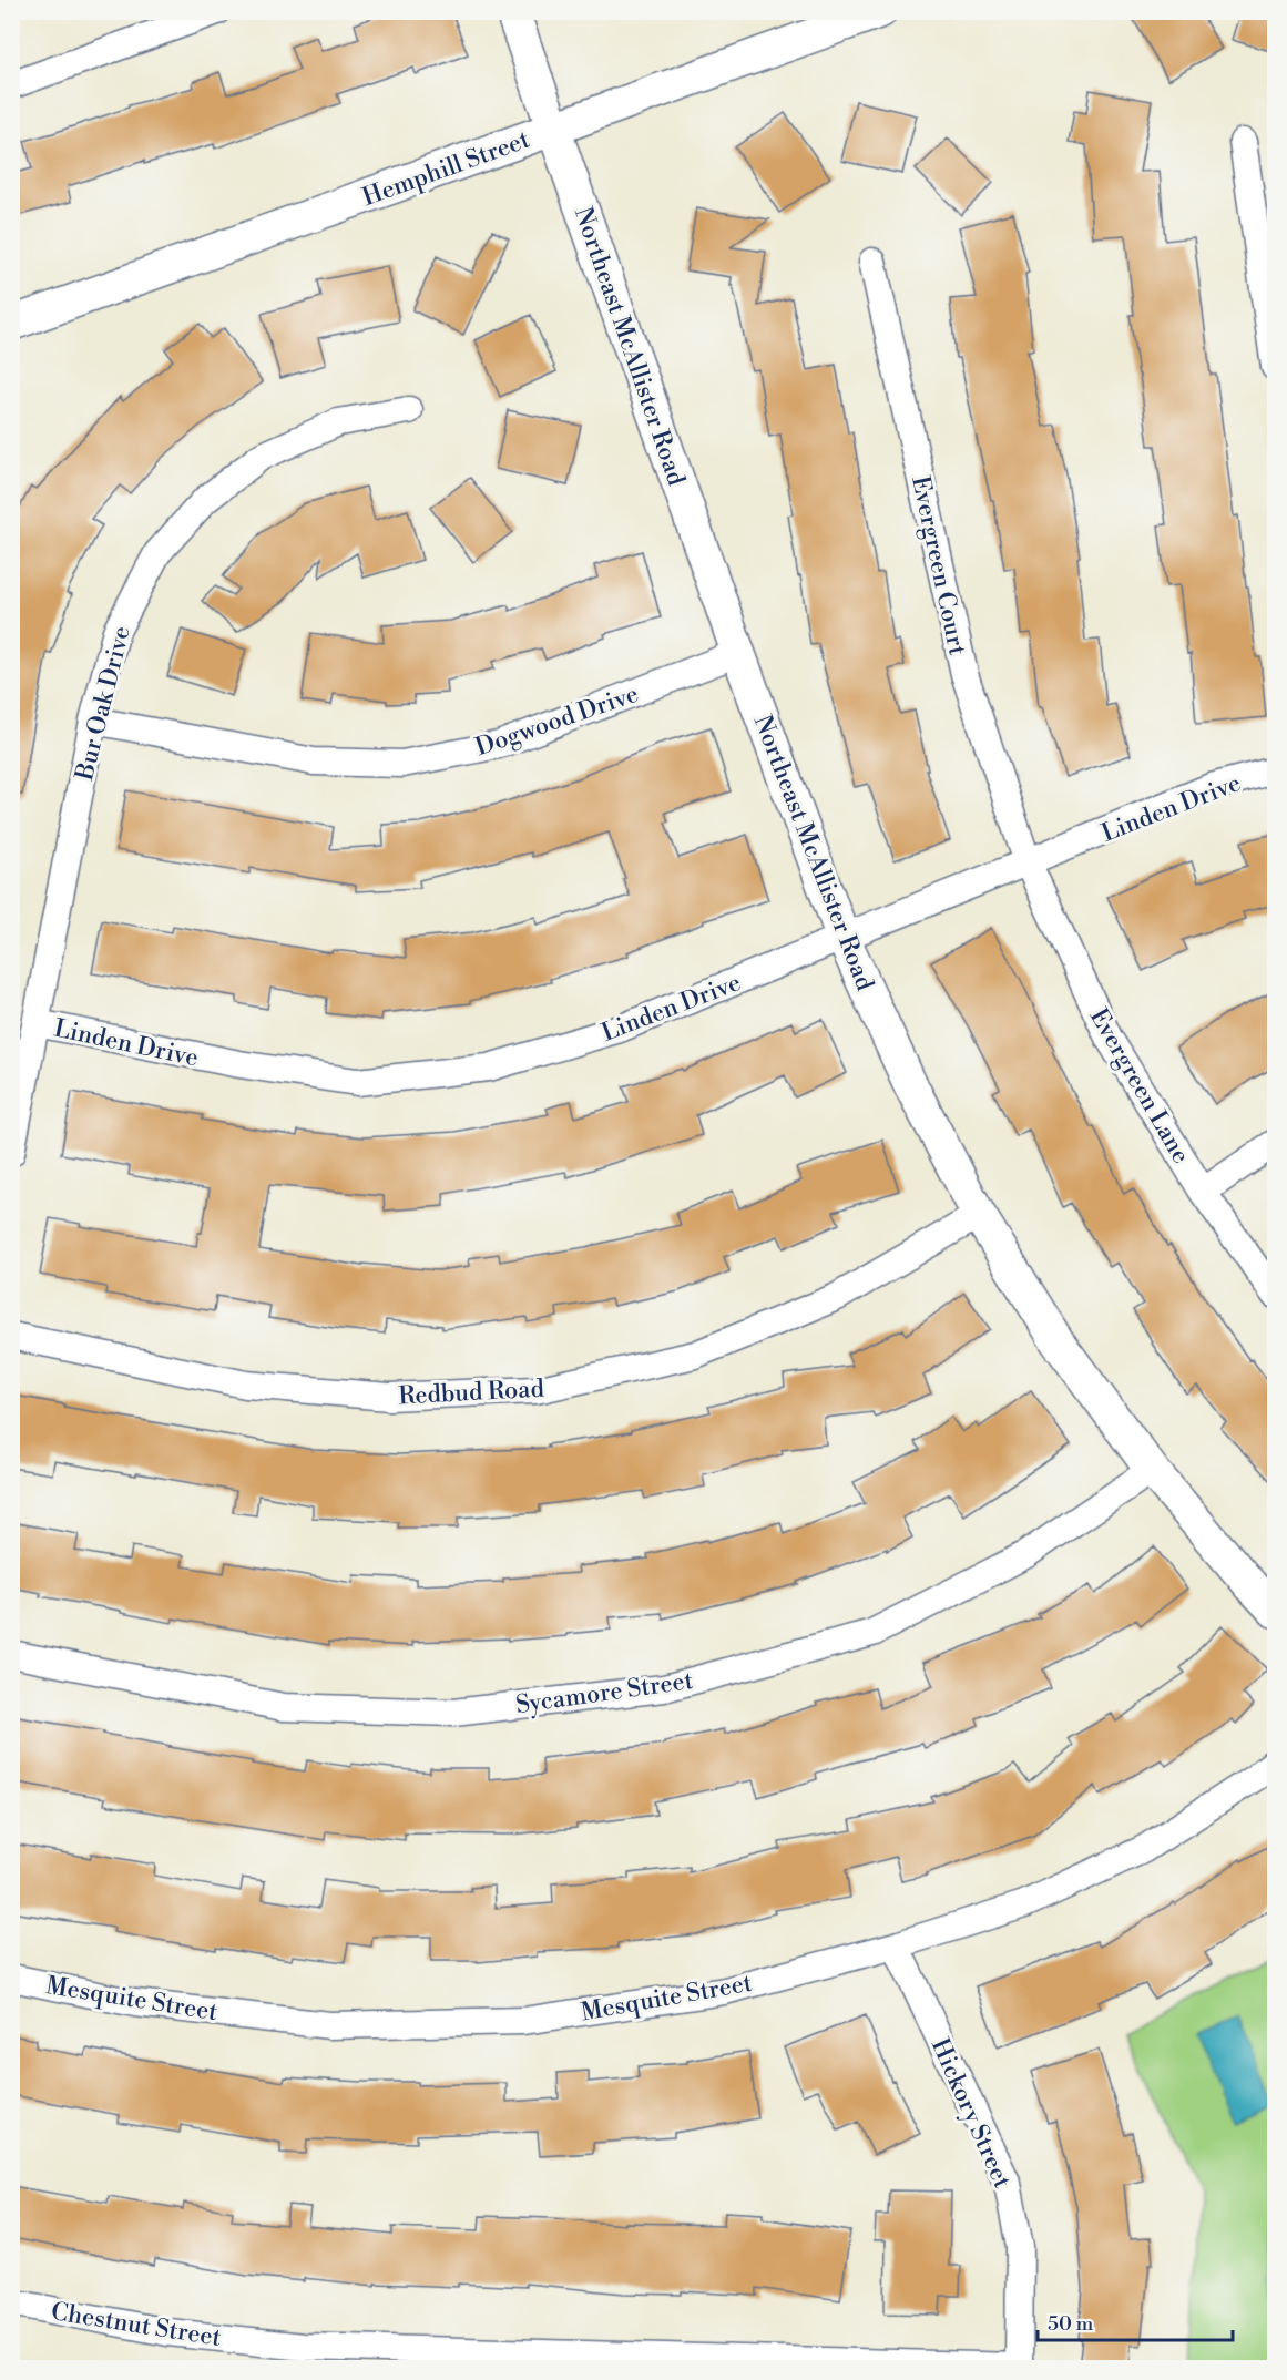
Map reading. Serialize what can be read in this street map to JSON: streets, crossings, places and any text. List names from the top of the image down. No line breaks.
{"streets":{"street":["Hemphill Street","Northeast McAllister Road","Evergreen Court","Bur Oak Drive","Dogwood Drive","Linden Drive","Evergreen Lane","Redbud Road","Sycamore Street","Mesquite Street","Hickory Street","Chestnut Street"]},"crossings":[["Hemphill Street","Northeast McAllister Road"],["Northeast McAllister Road","Dogwood Drive"],["Northeast McAllister Road","Linden Drive"],["Northeast McAllister Road","Redbud Road"],["Northeast McAllister Road","Sycamore Street"],["Evergreen Court","Linden Drive"],["Evergreen Court","Evergreen Lane"],["Bur Oak Drive","Dogwood Drive"],["Bur Oak Drive","Linden Drive"],["Linden Drive","Evergreen Lane"],["Mesquite Street","Hickory Street"],["Hickory Street","Chestnut Street"]],"scale_bar":"50 m"}
